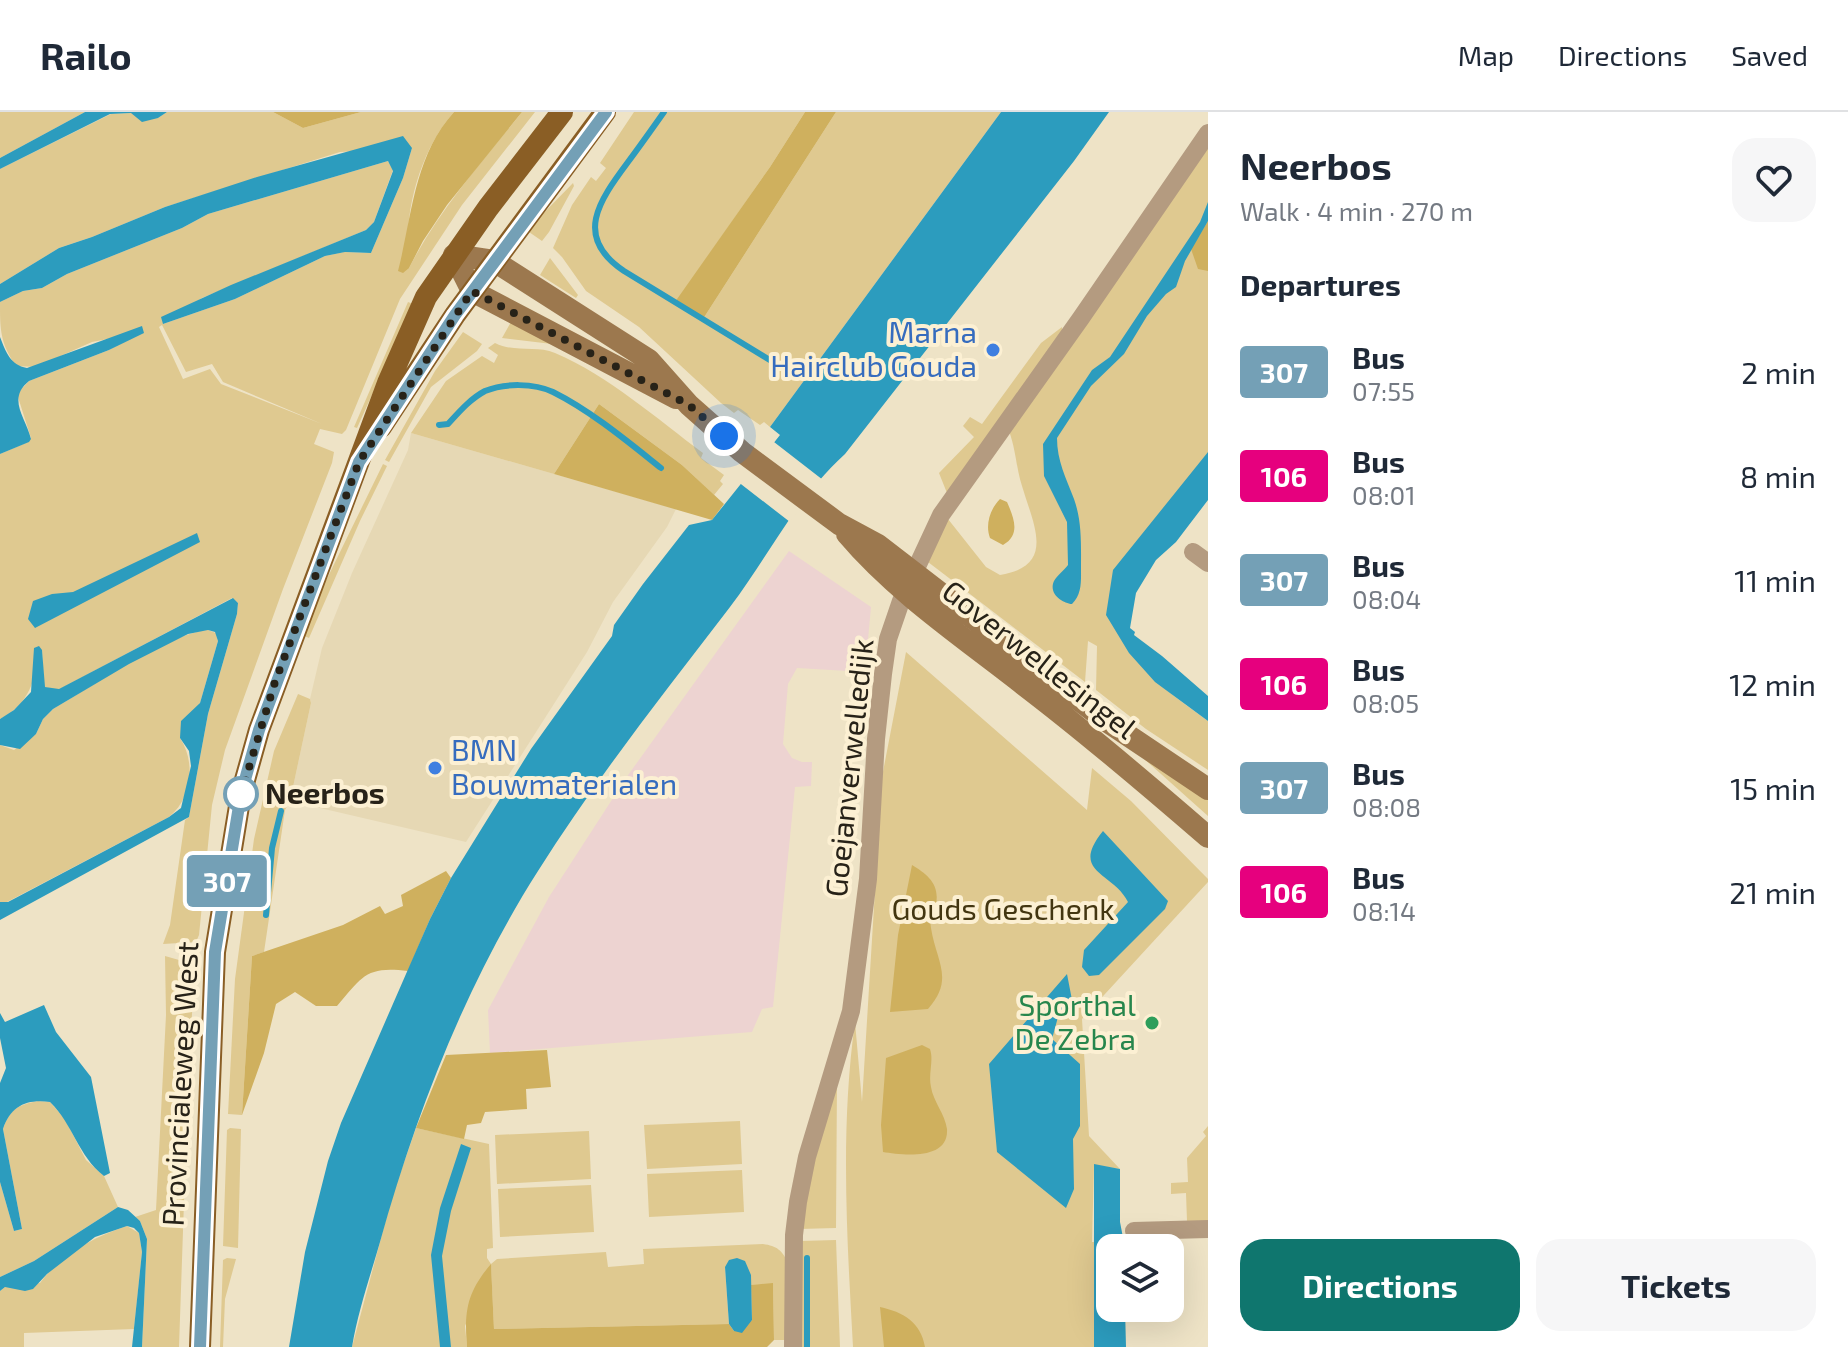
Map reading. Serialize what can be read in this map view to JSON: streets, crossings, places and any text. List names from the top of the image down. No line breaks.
{"streets":{"main road":["Goverwellesingel","Provincialeweg West"],"street":["Goejanverwelledijk"]},"crossings":[["Goverwellesingel","Goejanverwelledijk"],["Goverwellesingel","Provincialeweg West"]],"parks":["Gouds Geschenk"],"places":["Marna Hairclub Gouda","BMN Bouwmaterialen","Neerbos","Sporthal De Zebra"],"lines":["bus line 307"],"page":{"header":"Railo","nav":["Map","Directions","Saved"],"on_map":"307","heading":[["Neerbos","Walk · 4 min · 270 m"],"Departures"],"list":[{"mark":"307","name":"Bus","note":"07:55","value":"2 min"},{"mark":"106","name":"Bus","note":"08:01","value":"8 min"},{"mark":"307","name":"Bus","note":"08:04","value":"11 min"},{"mark":"106","name":"Bus","note":"08:05","value":"12 min"},{"mark":"307","name":"Bus","note":"08:08","value":"15 min"},{"mark":"106","name":"Bus","note":"08:14","value":"21 min"}],"buttons":["Directions","Tickets"]}}
